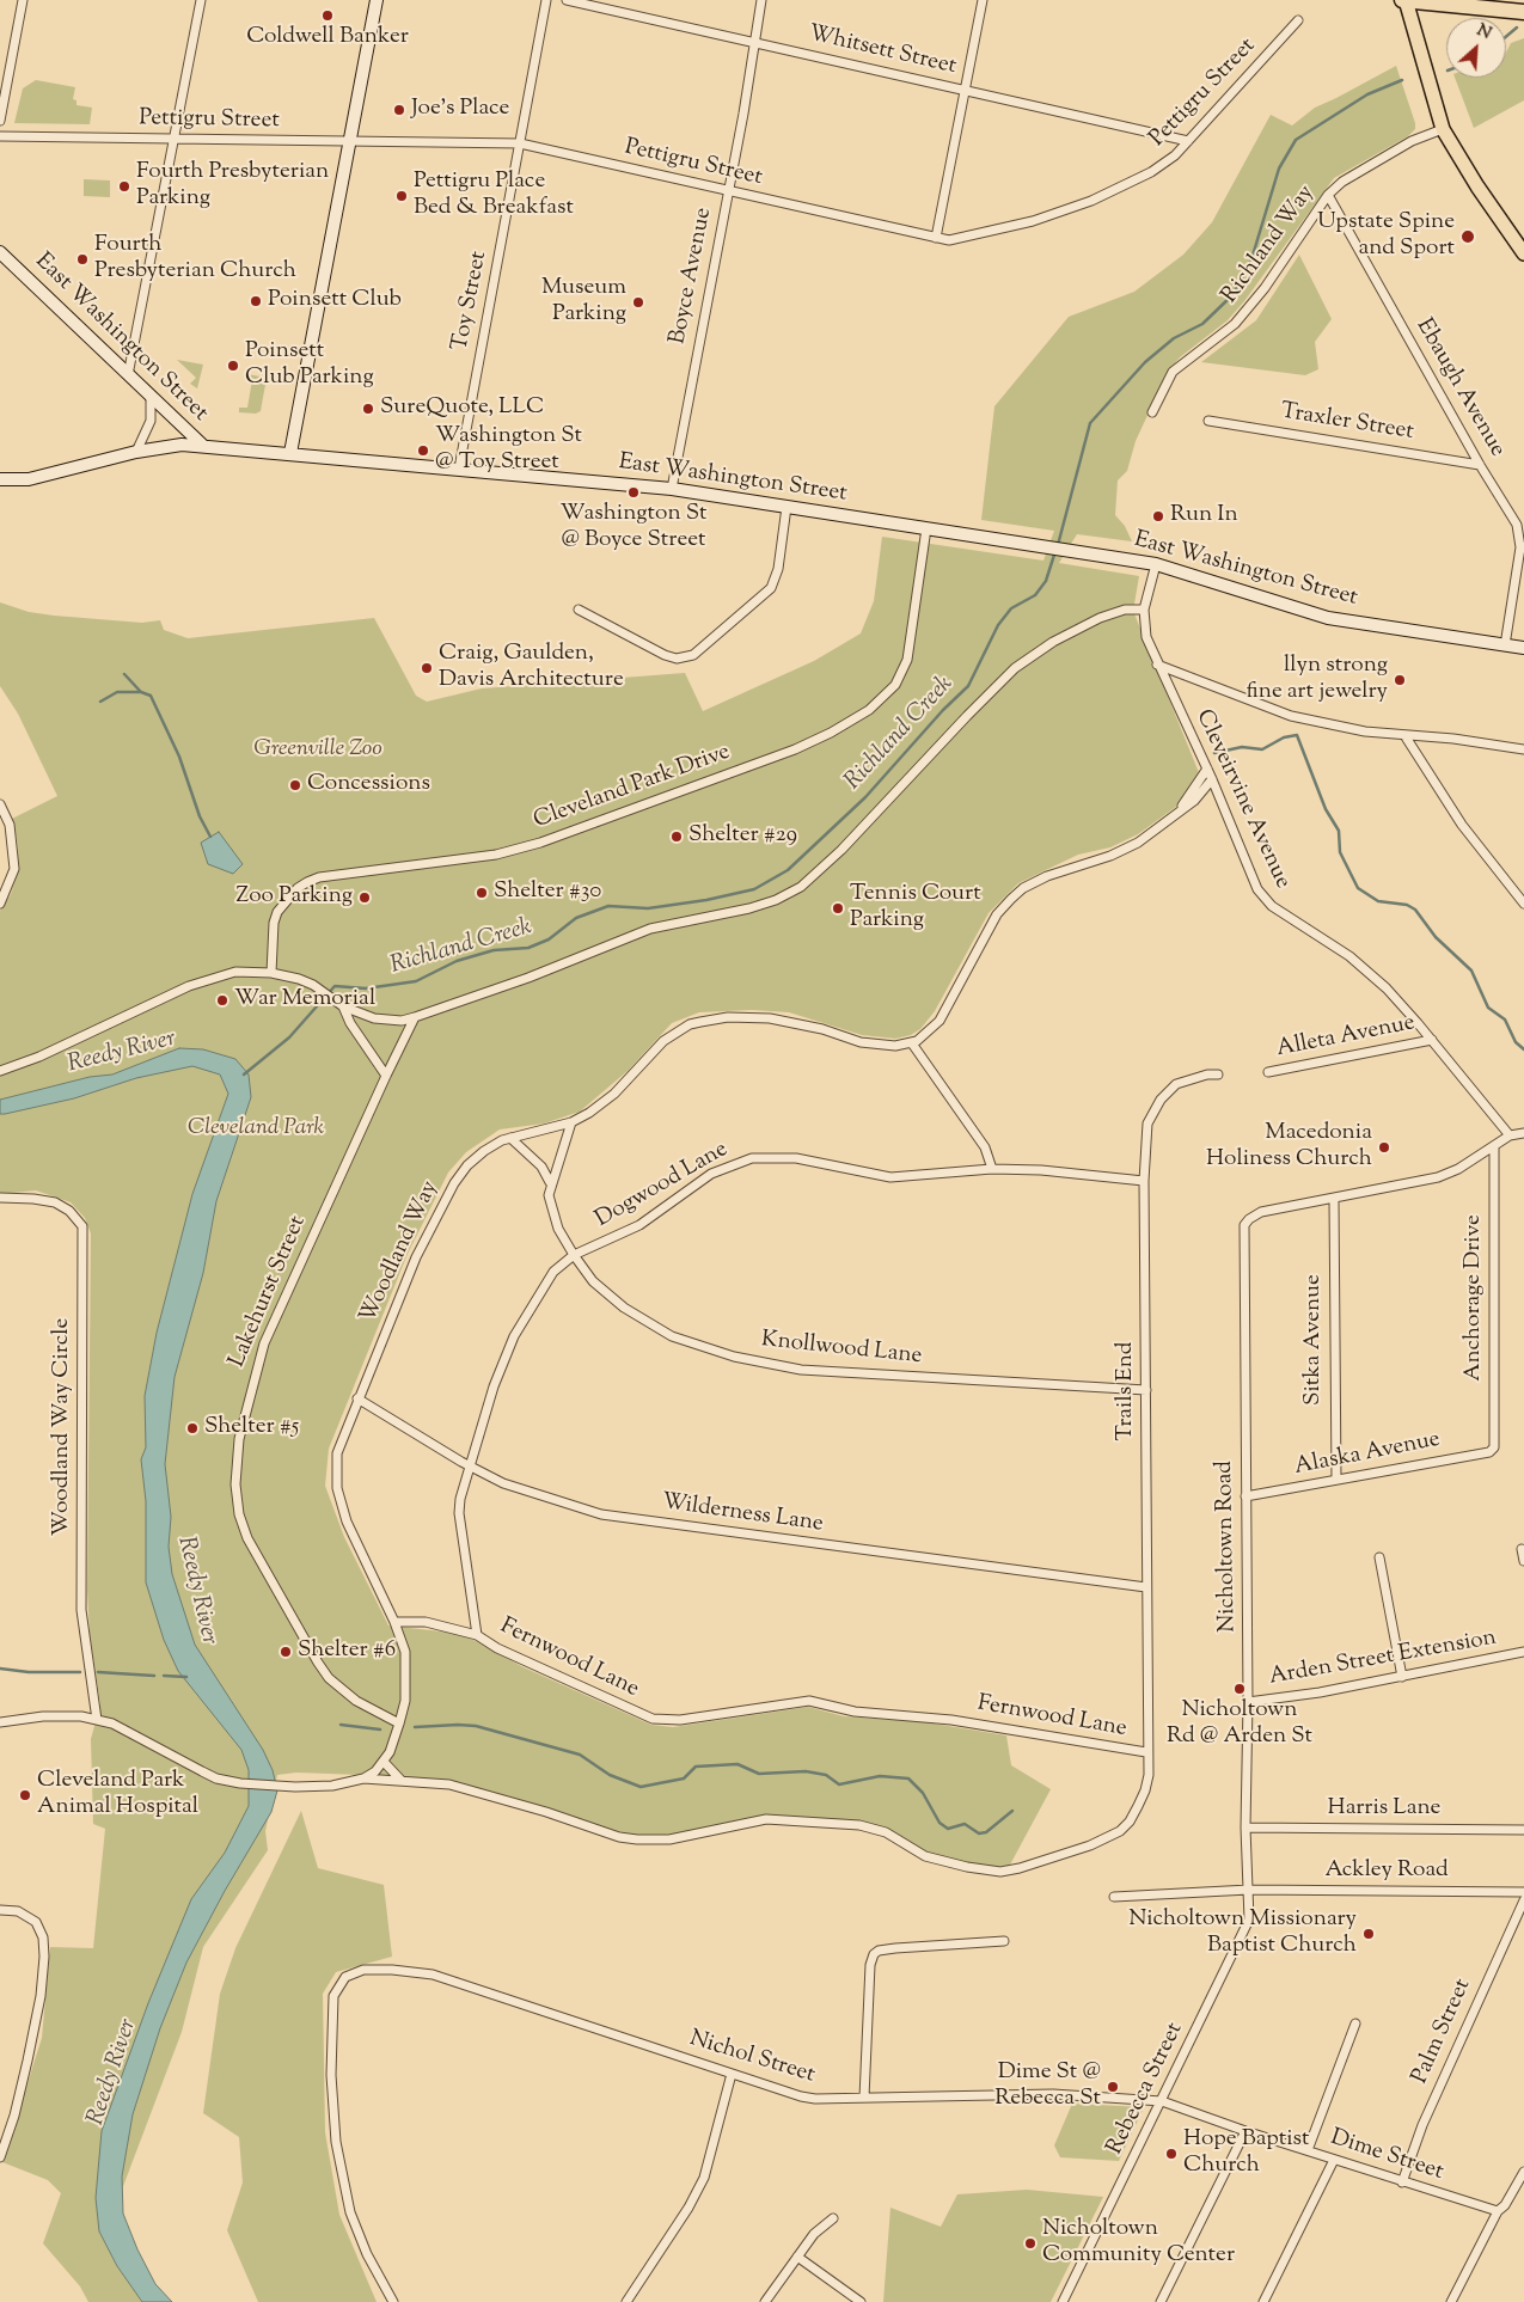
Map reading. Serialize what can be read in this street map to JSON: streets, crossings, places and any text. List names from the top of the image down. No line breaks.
{"streets":{"street":["Whitsett Street","Pettigru Street","Richland Way","Boyce Avenue","Toy Street","East Washington Street","Ebaugh Avenue","Traxler Street","Cleveland Park Drive","Cleveirvine Avenue","Alleta Avenue","Dogwood Lane","Woodland Way","Lakehurst Street","Anchorage Drive","Sitka Avenue","Knollwood Lane","Trails End","Woodland Way Circle","Alaska Avenue","Wilderness Lane","Nicholtown Road","Fernwood Lane","Arden Street Extension","Harris Lane","Ackley Road","Palm Street","Nichol Street","Rebecca Street","Dime Street"]},"crossings":[["Whitsett Street","Pettigru Street"],["Whitsett Street","Boyce Avenue"],["Pettigru Street","Boyce Avenue"],["Pettigru Street","Toy Street"],["Richland Way","Ebaugh Avenue"],["Boyce Avenue","East Washington Street"],["Toy Street","East Washington Street"],["East Washington Street","Ebaugh Avenue"],["East Washington Street","Cleveland Park Drive"],["East Washington Street","Cleveirvine Avenue"],["Ebaugh Avenue","Traxler Street"],["Cleveirvine Avenue","Alleta Avenue"],["Dogwood Lane","Knollwood Lane"],["Dogwood Lane","Trails End"],["Dogwood Lane","Wilderness Lane"],["Dogwood Lane","Fernwood Lane"],["Woodland Way","Lakehurst Street"],["Woodland Way","Knollwood Lane"],["Woodland Way","Woodland Way Circle"],["Woodland Way","Wilderness Lane"],["Woodland Way","Fernwood Lane"],["Anchorage Drive","Alaska Avenue"],["Sitka Avenue","Alaska Avenue"],["Sitka Avenue","Nicholtown Road"],["Knollwood Lane","Trails End"],["Trails End","Wilderness Lane"],["Trails End","Fernwood Lane"],["Alaska Avenue","Nicholtown Road"],["Nicholtown Road","Arden Street Extension"],["Nicholtown Road","Harris Lane"],["Nicholtown Road","Ackley Road"],["Nicholtown Road","Rebecca Street"],["Ackley Road","Rebecca Street"],["Palm Street","Dime Street"],["Nichol Street","Rebecca Street"],["Nichol Street","Dime Street"],["Rebecca Street","Dime Street"]],"water":["Richland Creek","Reedy River"],"parks":["Greenville Zoo","Cleveland Park"],"places":["Coldwell Banker","Joe's Place","Fourth Presbyterian Parking","Pettigru Place Bed & Breakfast","Upstate Spine and Sport","Fourth Presbyterian Church","Poinsett Club","Museum Parking","Poinsett Club Parking","SureQuote, LLC","Washington St @ Toy Street","Washington St @ Boyce Street","Run In","Craig, Gaulden, Davis Architecture","llyn strong fine art jewelry","Concessions","Shelter #29","Shelter #30","Zoo Parking","Tennis Court Parking","War Memorial","Macedonia Holiness Church","Shelter #5","Shelter #6","Nicholtown Rd @ Arden St","Cleveland Park Animal Hospital","Nicholtown Missionary Baptist Church","Dime St @ Rebecca St","Hope Baptist Church","Nicholtown Community Center"],"north":"top right"}
